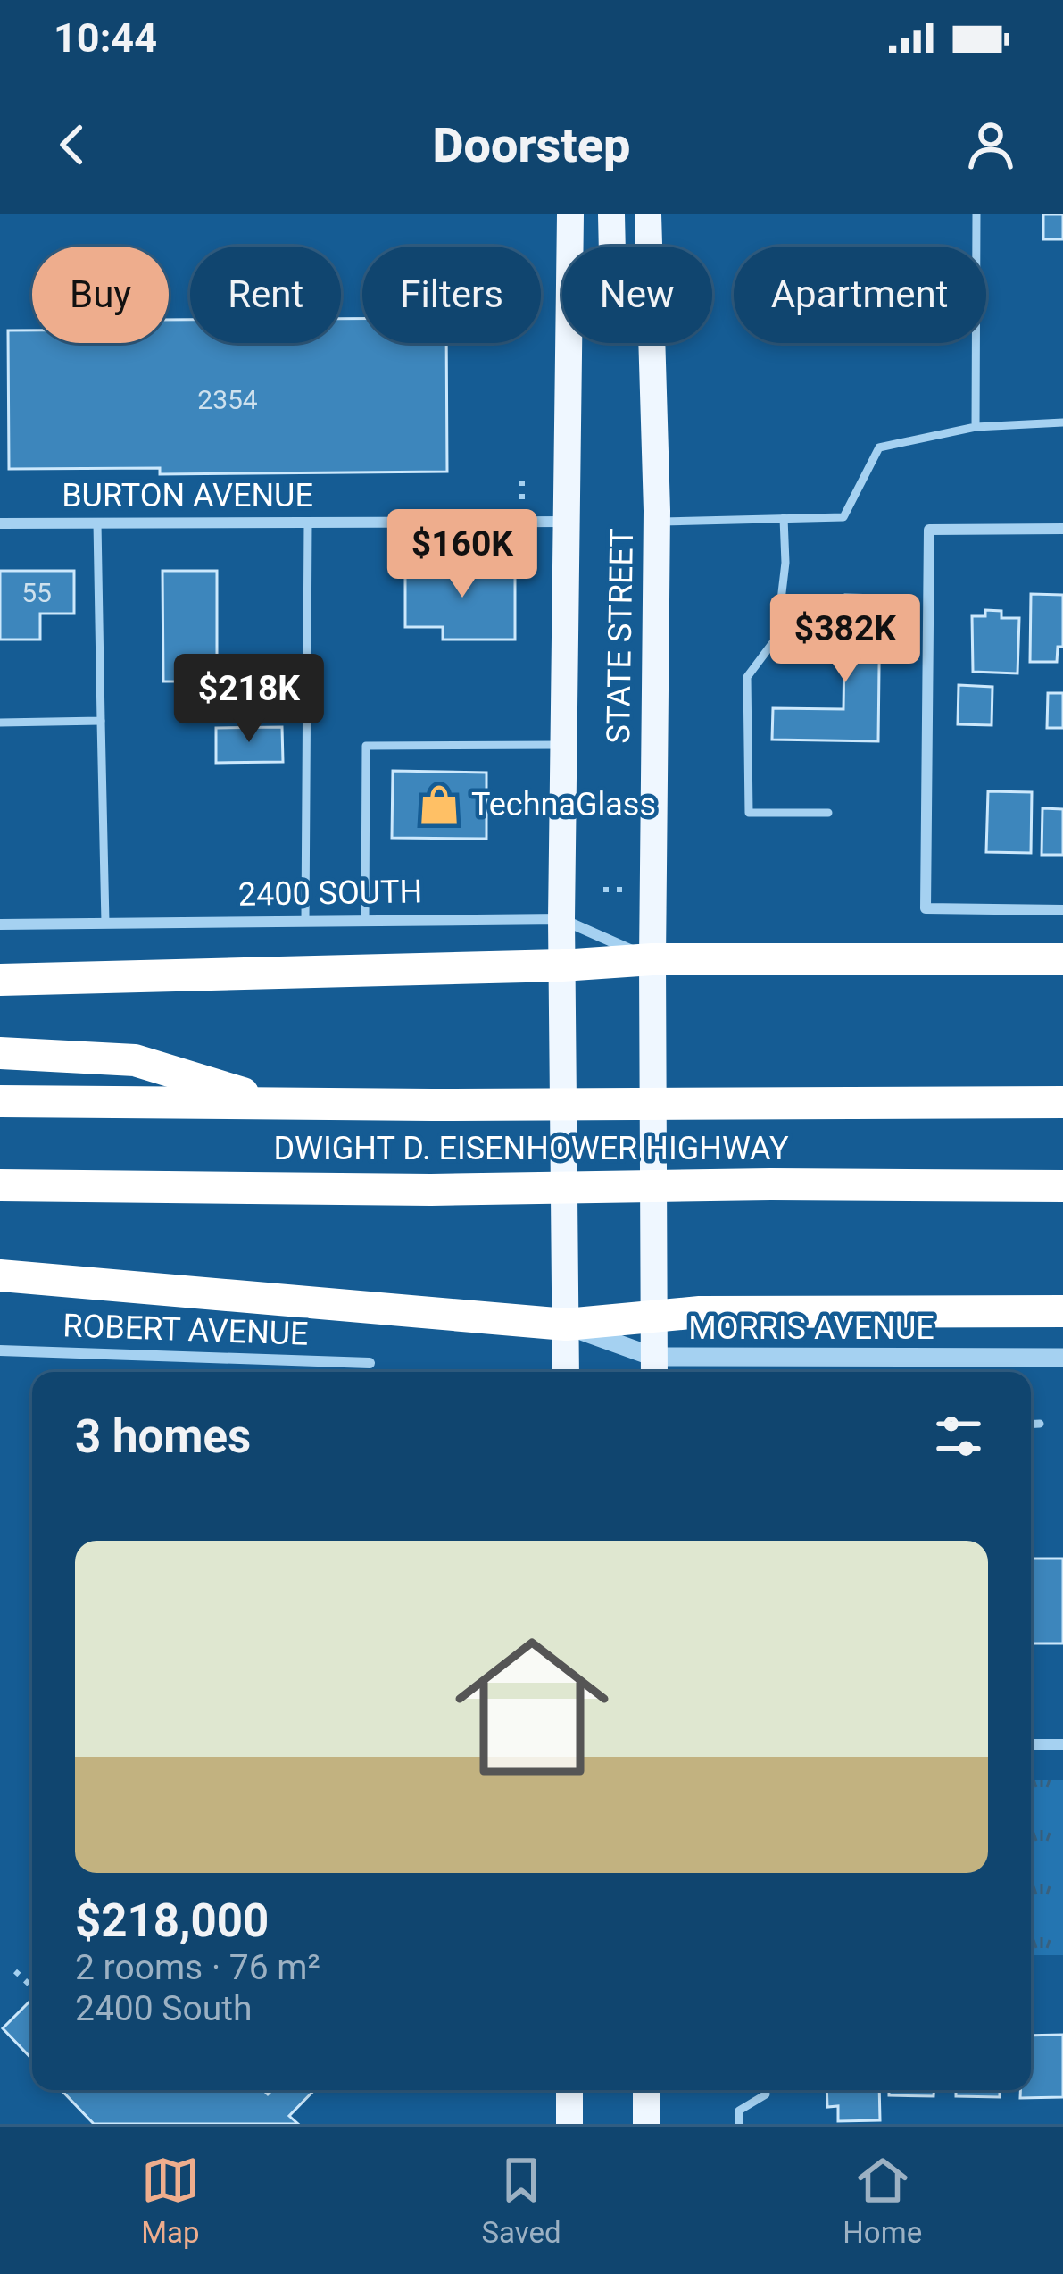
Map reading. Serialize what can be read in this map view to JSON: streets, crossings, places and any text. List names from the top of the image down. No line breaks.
{"streets":{"highway":["DWIGHT D. EISENHOWER HIGHWAY"],"main road":["STATE STREET"],"street":["BURTON AVENUE","2400 SOUTH","MORRIS AVENUE","ROBERT AVENUE"]},"crossings":[["BURTON AVENUE","STATE STREET"],["STATE STREET","2400 SOUTH"],["STATE STREET","MORRIS AVENUE"]],"places":{"shop":["TechnaGlass"]},"house_numbers":["2354","55"],"page":{"status":"10:44","header":"Doorstep","chip":["Buy","Rent","Filters","New","Apartment"],"price":["$160K","$382K","$218K"],"heading":"3 homes","list":[{"name":"$218,000","note":"2 rooms · 76 m² · 2400 South"}],"tabs":["Map","Saved","Home"]}}
